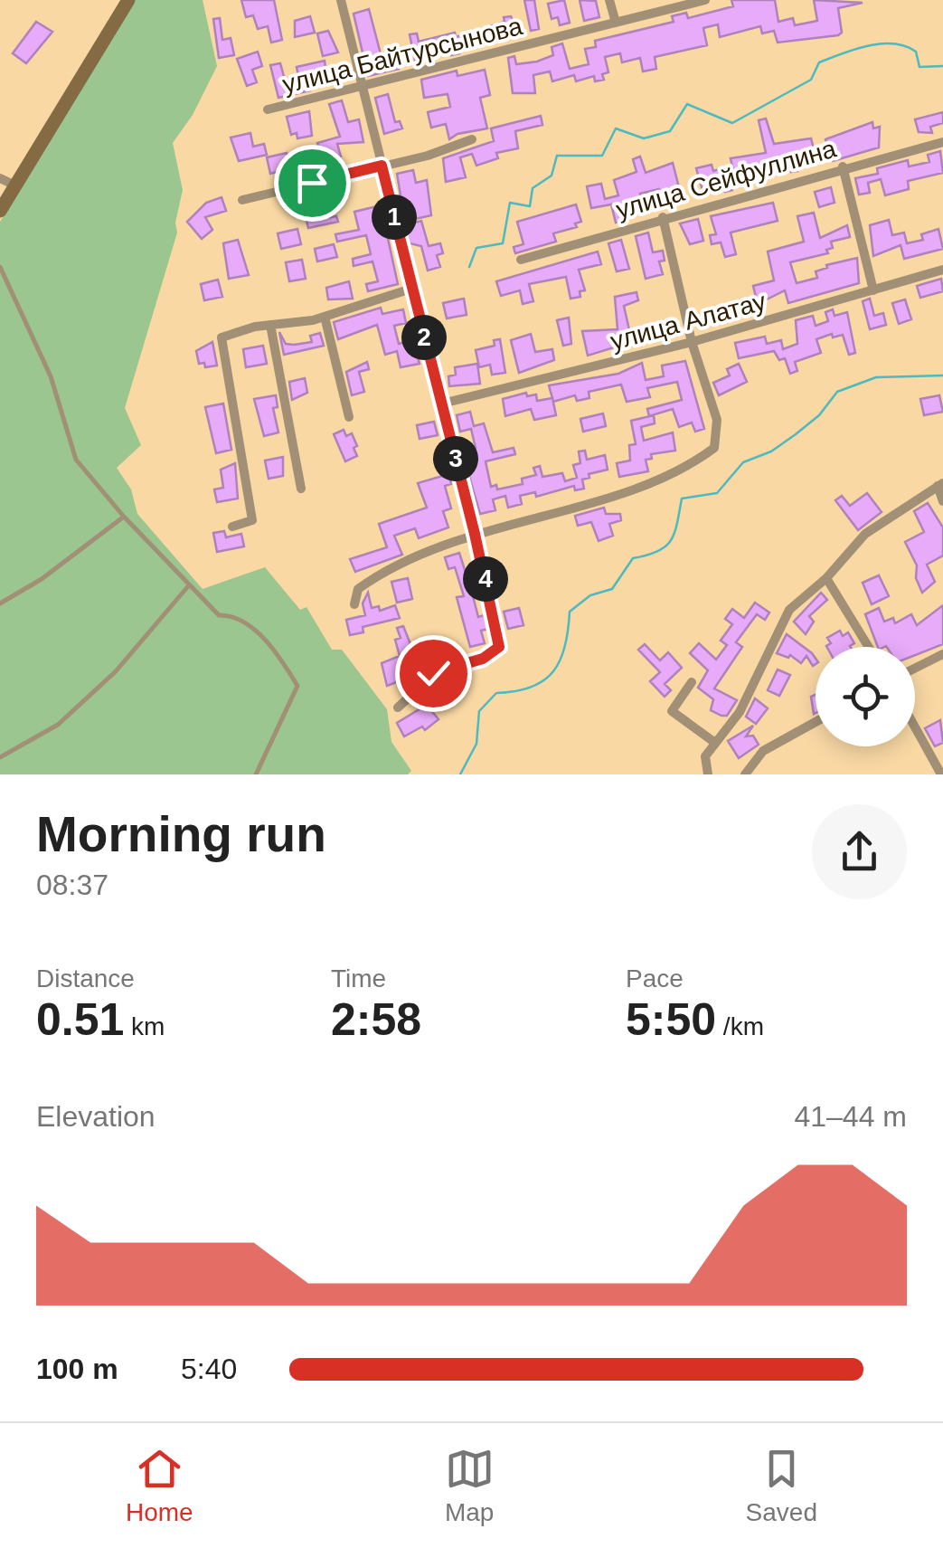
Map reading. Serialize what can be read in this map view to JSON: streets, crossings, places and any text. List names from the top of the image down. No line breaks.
{"streets":{"street":["улица Байтурсынова","улица Сейфуллина","улица Алатау"]},"page":{"pins":["1","2","3","4"],"heading":["Morning run","08:37"],"stats":[["Distance","0.51 km"],["Time","2:58"],["Pace","5:50 /km"]],"chart":["Elevation","41–44 m"],"list":[{"name":"100 m","note":"5:40"}],"tabs":["Home","Map","Saved"]}}
